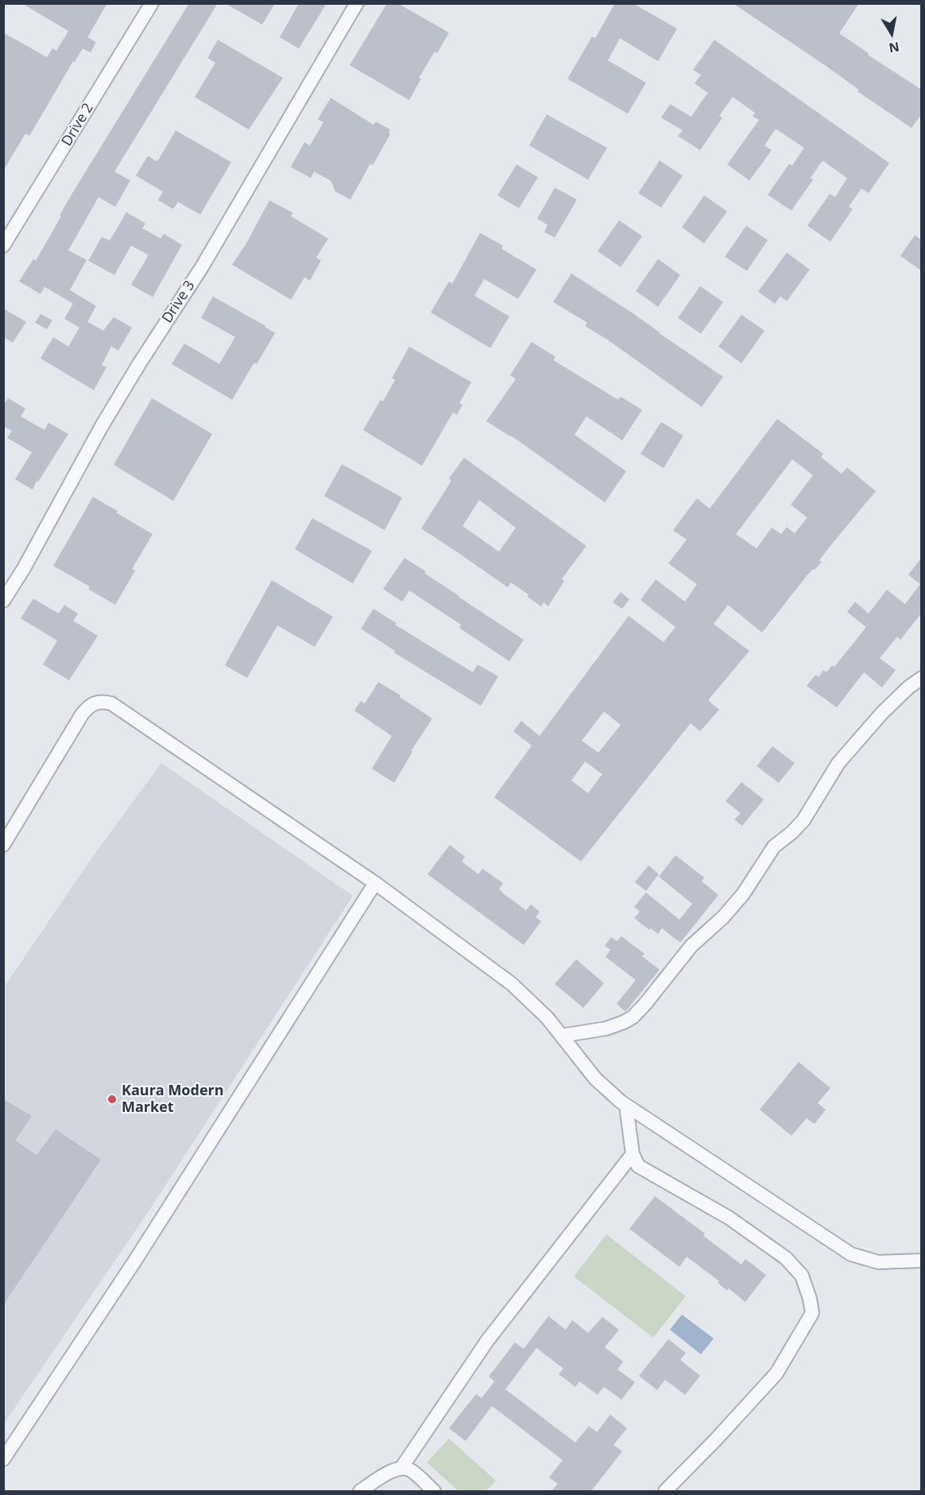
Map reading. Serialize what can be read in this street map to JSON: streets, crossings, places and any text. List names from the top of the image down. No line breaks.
{"streets":{"street":["Drive 2","Drive 3"]},"places":["Kaura Modern Market"],"north":"bottom"}
